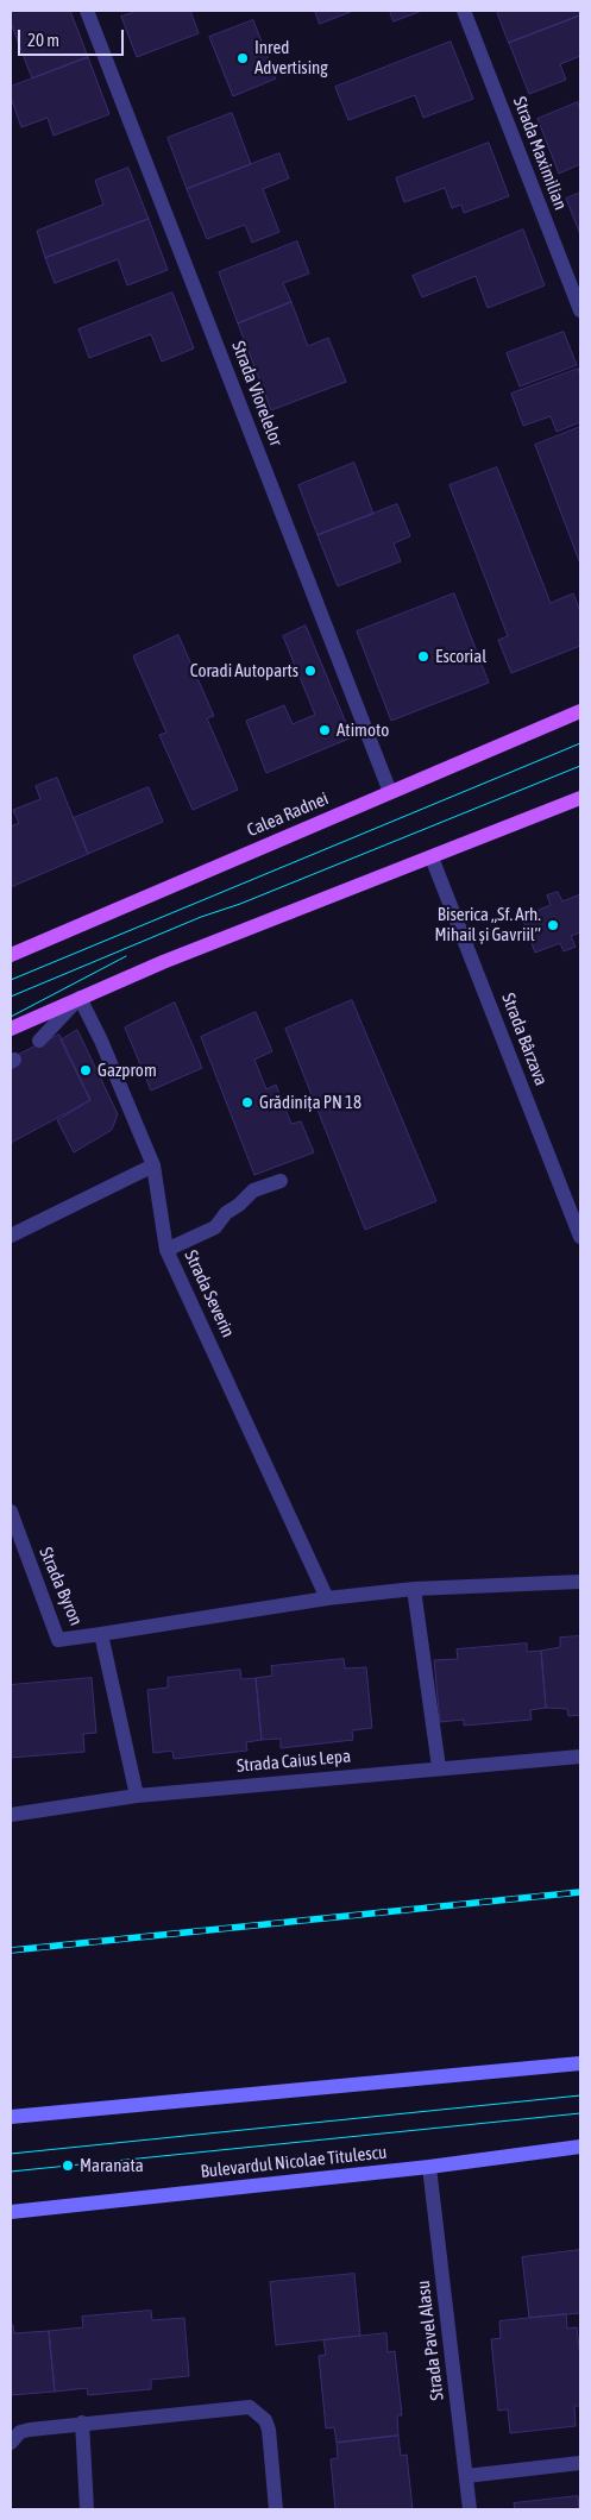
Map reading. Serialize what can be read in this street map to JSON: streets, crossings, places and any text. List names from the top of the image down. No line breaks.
{"streets":{"main road":["Calea Radnei","Bulevardul Nicolae Titulescu"],"street":["Strada Maximilian","Strada Viorelelor","Strada Bârzava","Strada Severin","Strada Byron","Strada Caius Lepa","Strada Pavel Alasu"]},"crossings":[["Strada Viorelelor","Calea Radnei"],["Bulevardul Nicolae Titulescu","Strada Pavel Alasu"]],"places":["Inred Advertising","Escorial","Coradi Autoparts","Atimoto","Biserica „Sf. Arh. Mihail și Gavriil”","Gazprom","Grădinița PN 18","Maranata"],"scale_bar":"20 m"}
